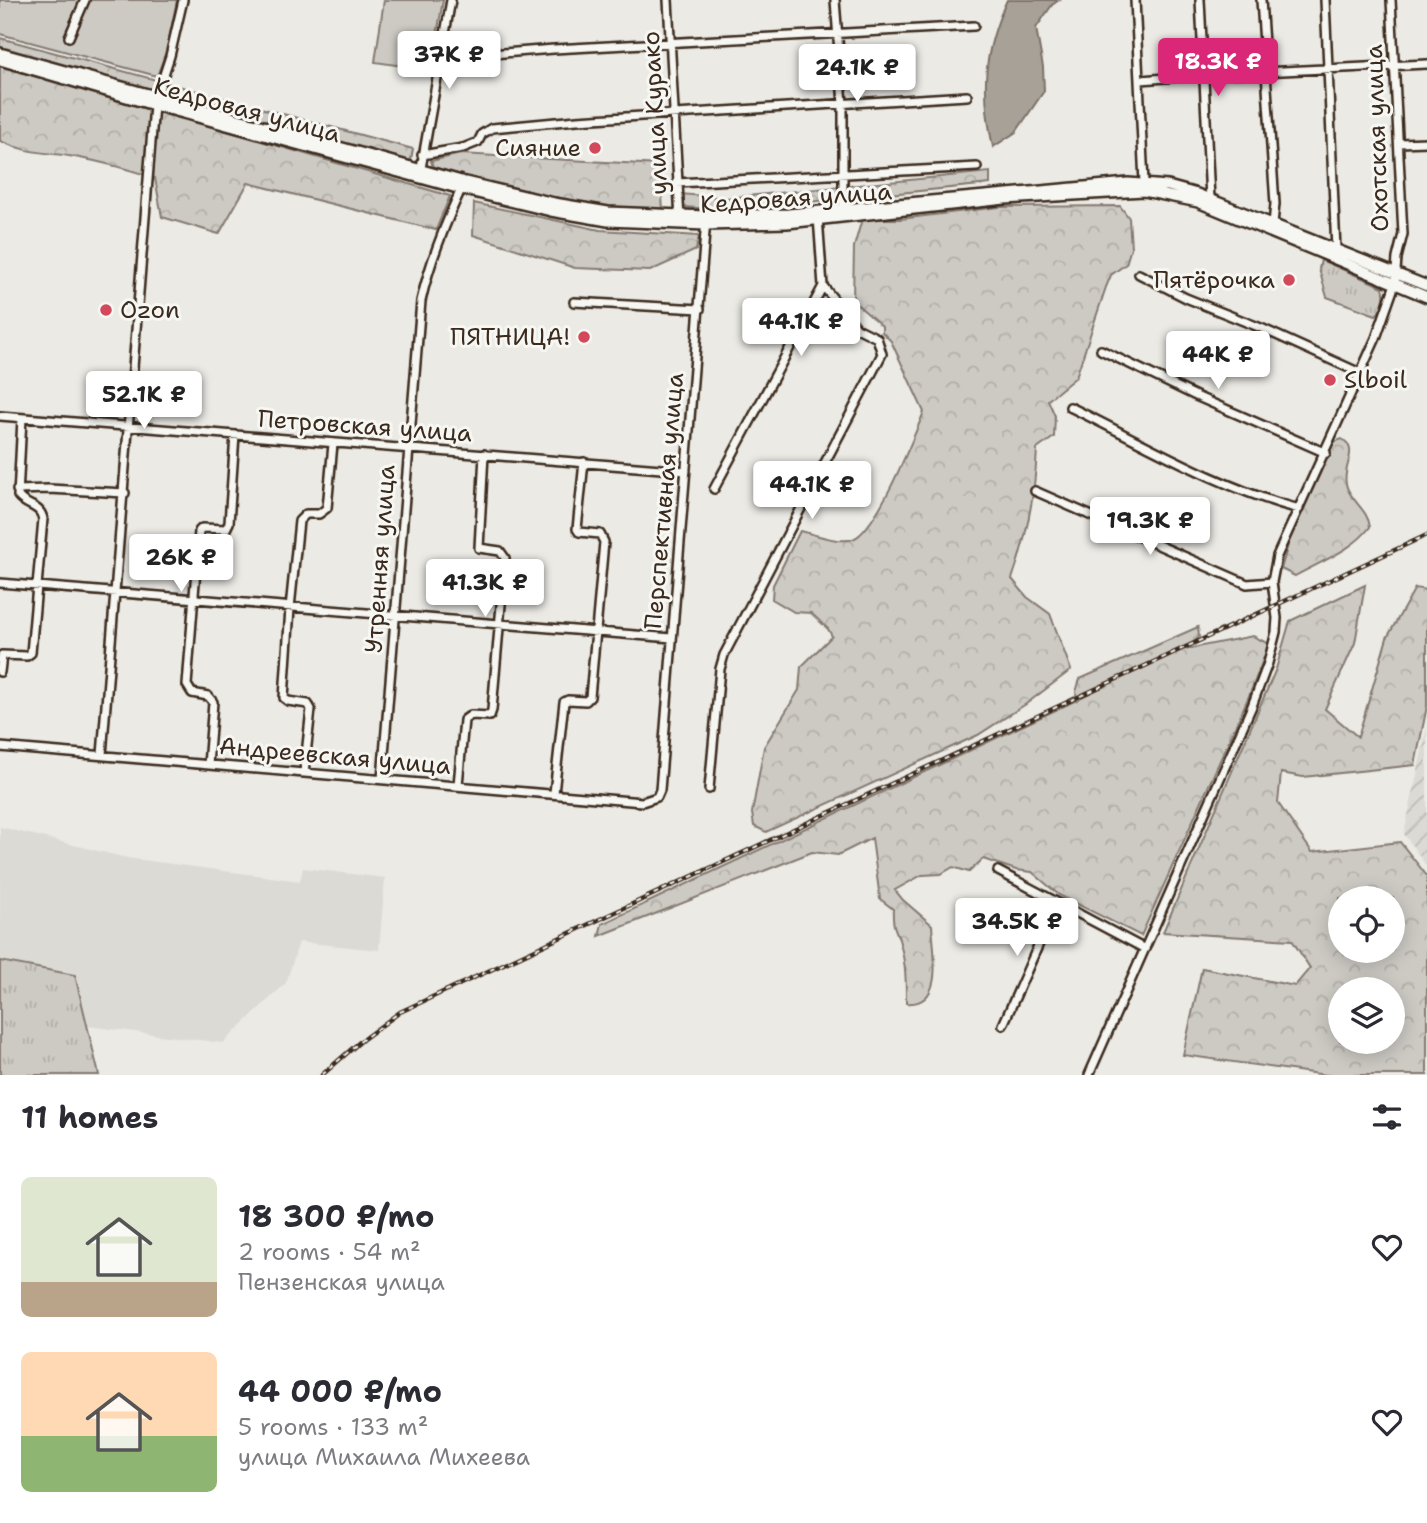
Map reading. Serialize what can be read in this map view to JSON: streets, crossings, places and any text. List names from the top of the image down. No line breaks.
{"streets":{"main road":["Кедровая улица"],"street":["улица Курако","Охотская улица","Петровская улица","Перспективная улица","Утренняя улица","Андреевская улица"]},"crossings":[["Кедровая улица","улица Курако"],["Кедровая улица","Охотская улица"],["Кедровая улица","Перспективная улица"],["Кедровая улица","Утренняя улица"],["Петровская улица","Перспективная улица"],["Петровская улица","Утренняя улица"],["Перспективная улица","Андреевская улица"],["Утренняя улица","Андреевская улица"]],"places":["Сияние","Пятёрочка","Ozon","ПЯТНИЦА!","Slboil"],"page":{"price":["37K ₽","18.3K ₽","24.1K ₽","44.1K ₽","44K ₽","52.1K ₽","44.1K ₽","19.3K ₽","26K ₽","41.3K ₽","34.5K ₽"],"heading":"11 homes","list":[{"name":"18 300 ₽/mo","note":"2 rooms · 54 m² · Пензенская улица"},{"name":"44 000 ₽/mo","note":"5 rooms · 133 m² · улица Михаила Михеева"}]}}
